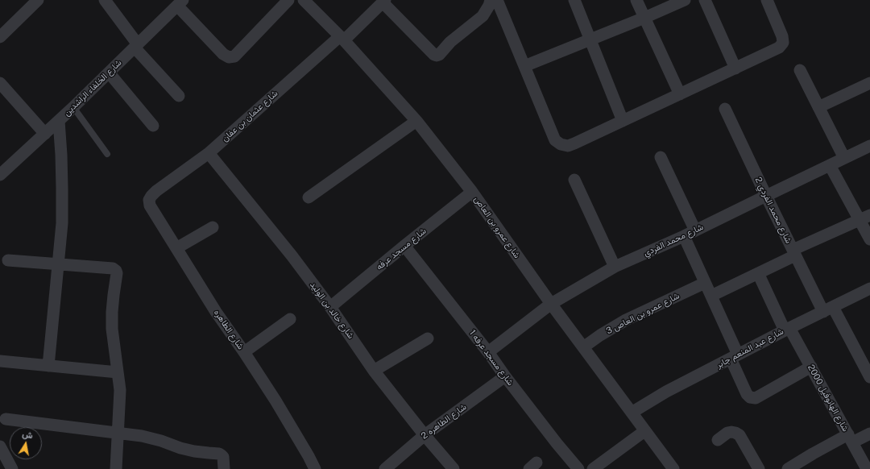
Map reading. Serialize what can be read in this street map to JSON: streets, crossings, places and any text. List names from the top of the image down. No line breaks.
{"streets":{"street":["شارع الخلفاء الراشدين","شارع عثمان بن عفان","شارع محمد الفردي 2","شارع عمرو بن العاص","شارع محمد الفردي","شارع مسجد عرفه","شارع خالد بن الوليد","شارع عمرو بن العاص 3","شارع الطاهره","شارع عبد المنعم جابر","شارع مسجد عرفه 1","شارع الهانوفيل 2000","شارع الطاهره 2"]},"crossings":[["شارع عثمان بن عفان","شارع عمرو بن العاص"],["شارع عثمان بن عفان","شارع خالد بن الوليد"],["شارع عثمان بن عفان","شارع الطاهره"],["شارع محمد الفردي 2","شارع محمد الفردي"],["شارع محمد الفردي 2","شارع عبد المنعم جابر"],["شارع عمرو بن العاص","شارع محمد الفردي"],["شارع عمرو بن العاص","شارع مسجد عرفه"],["شارع عمرو بن العاص","شارع عمرو بن العاص 3"],["شارع عمرو بن العاص","شارع عبد المنعم جابر"],["شارع محمد الفردي","شارع مسجد عرفه 1"],["شارع مسجد عرفه","شارع خالد بن الوليد"],["شارع مسجد عرفه","شارع مسجد عرفه 1"],["شارع خالد بن الوليد","شارع الطاهره 2"],["شارع عبد المنعم جابر","شارع الهانوفيل 2000"],["شارع مسجد عرفه 1","شارع الطاهره 2"]],"north":"top"}
